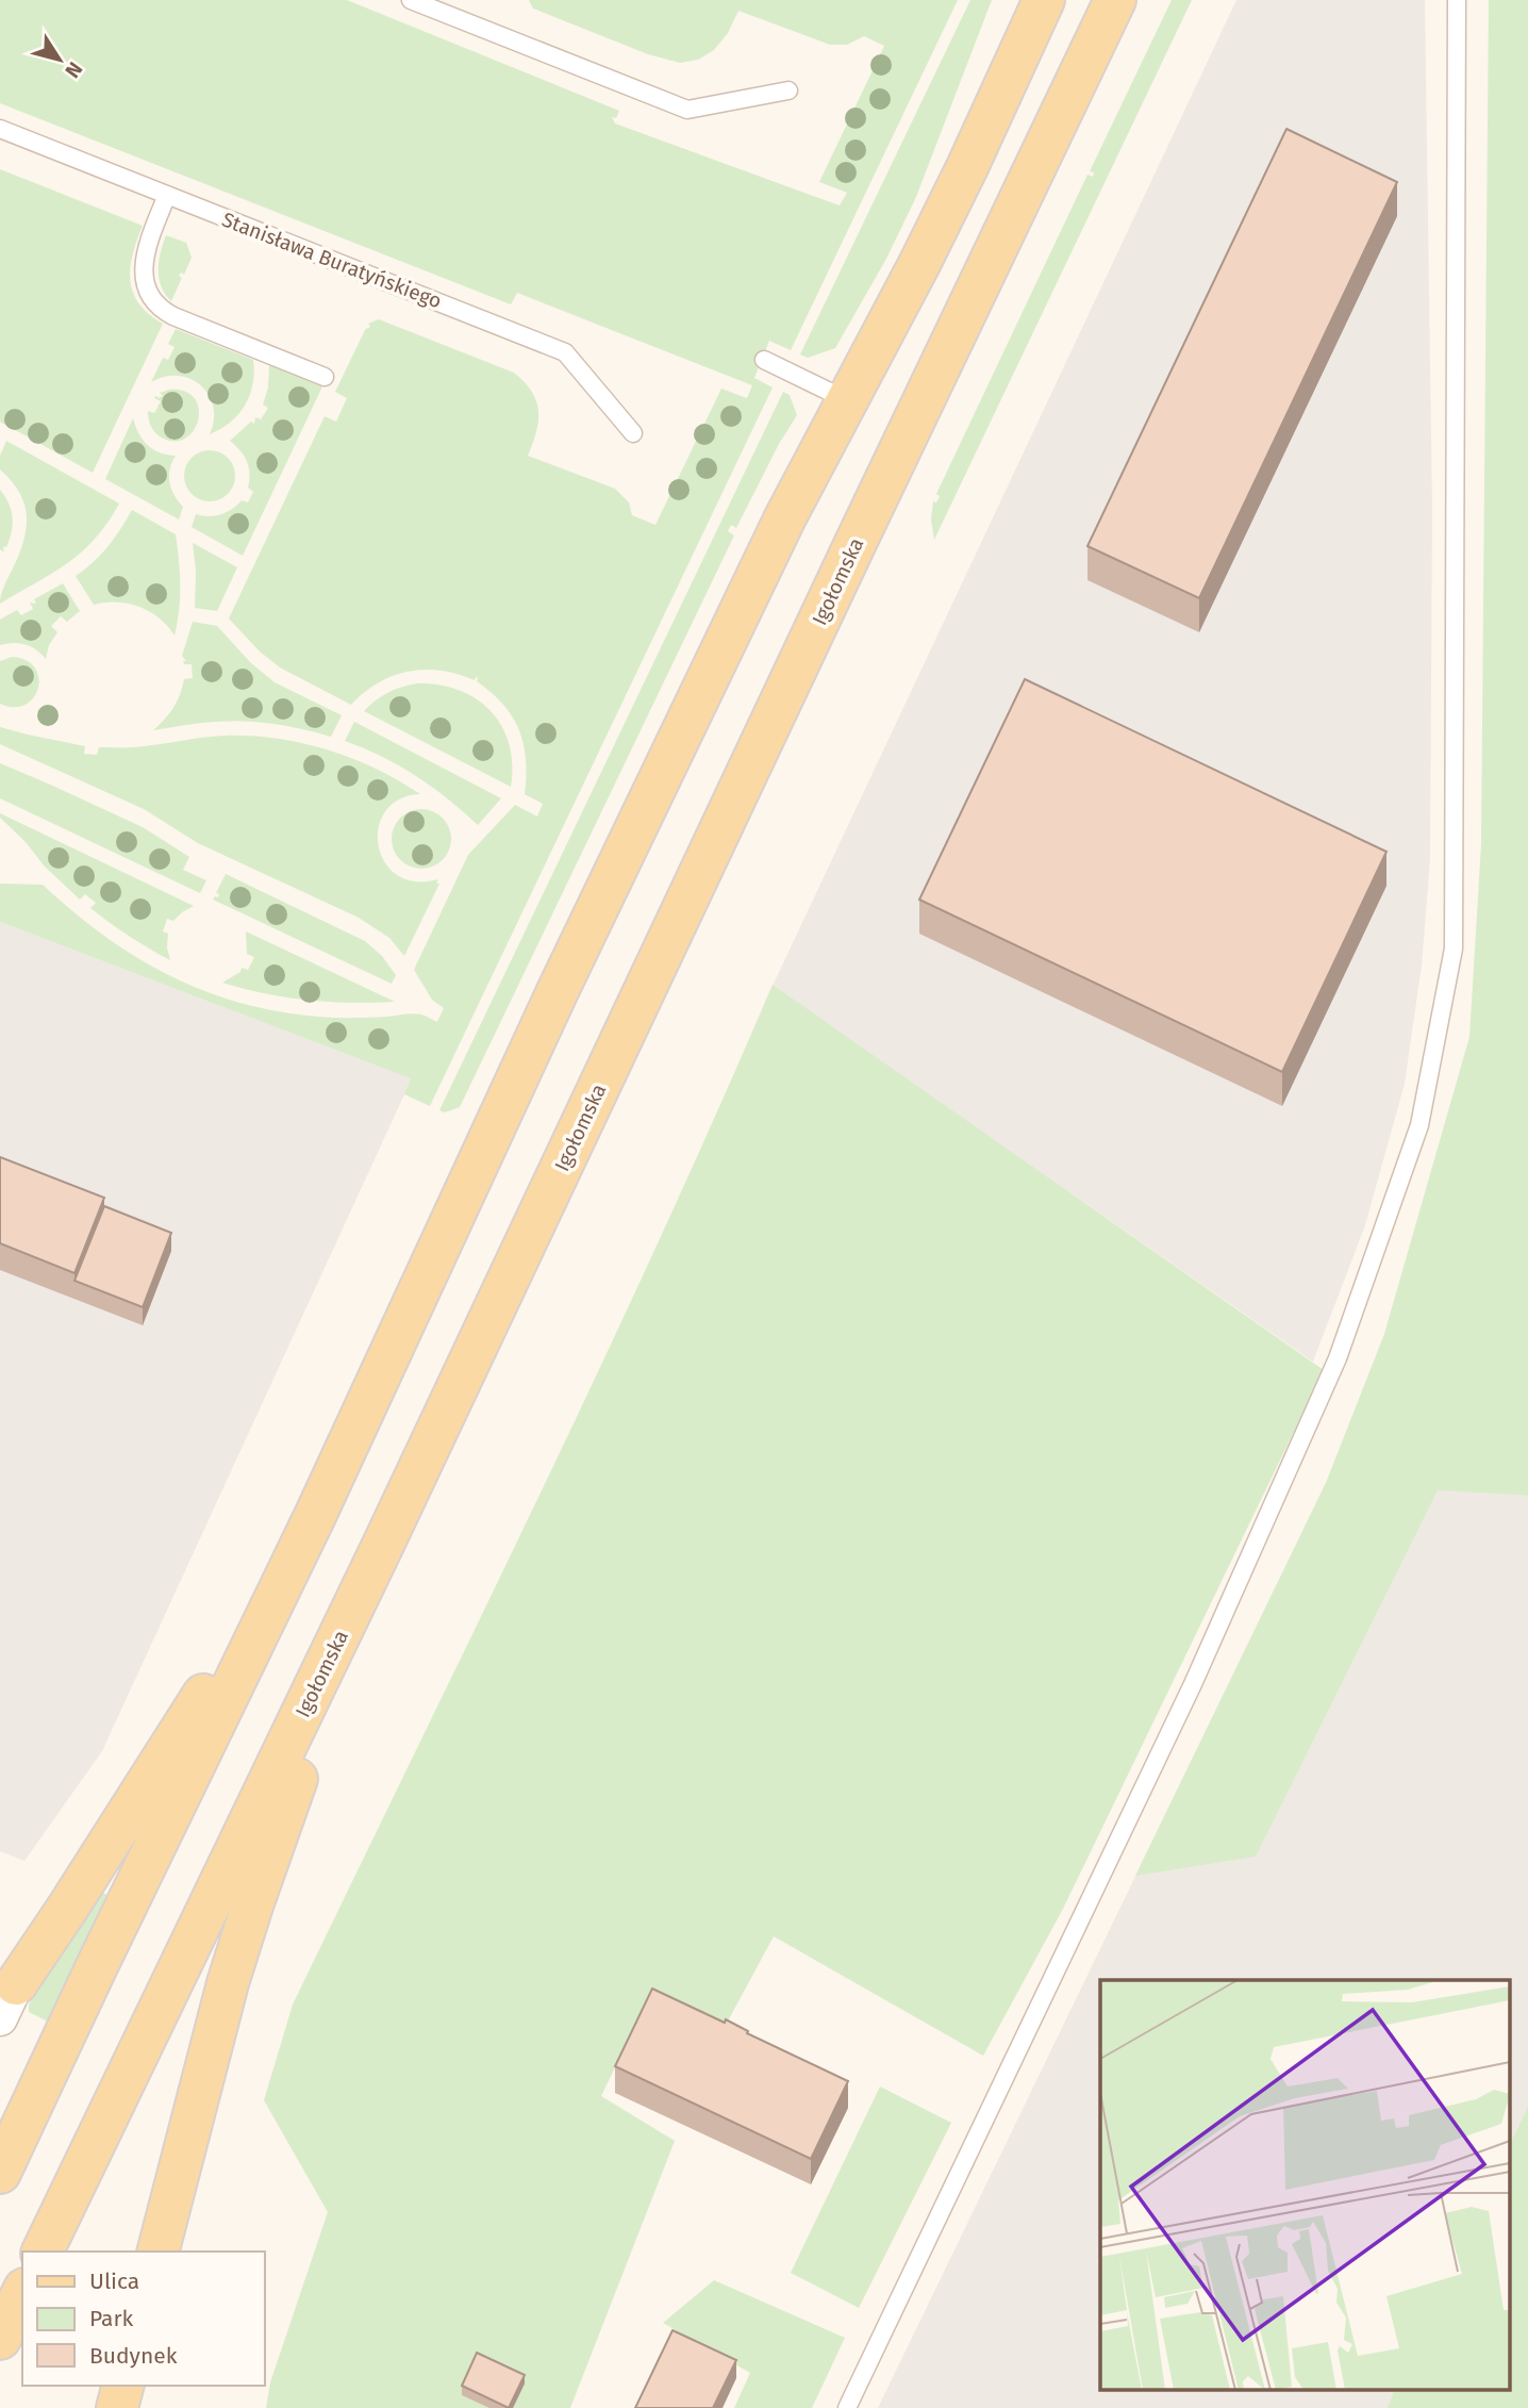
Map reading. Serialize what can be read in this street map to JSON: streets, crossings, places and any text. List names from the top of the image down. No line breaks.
{"streets":{"main road":["Igołomska"],"lane":["Stanisława Buratyńskiego"]},"legend":["Ulica","Park","Budynek"],"north":"bottom right"}
